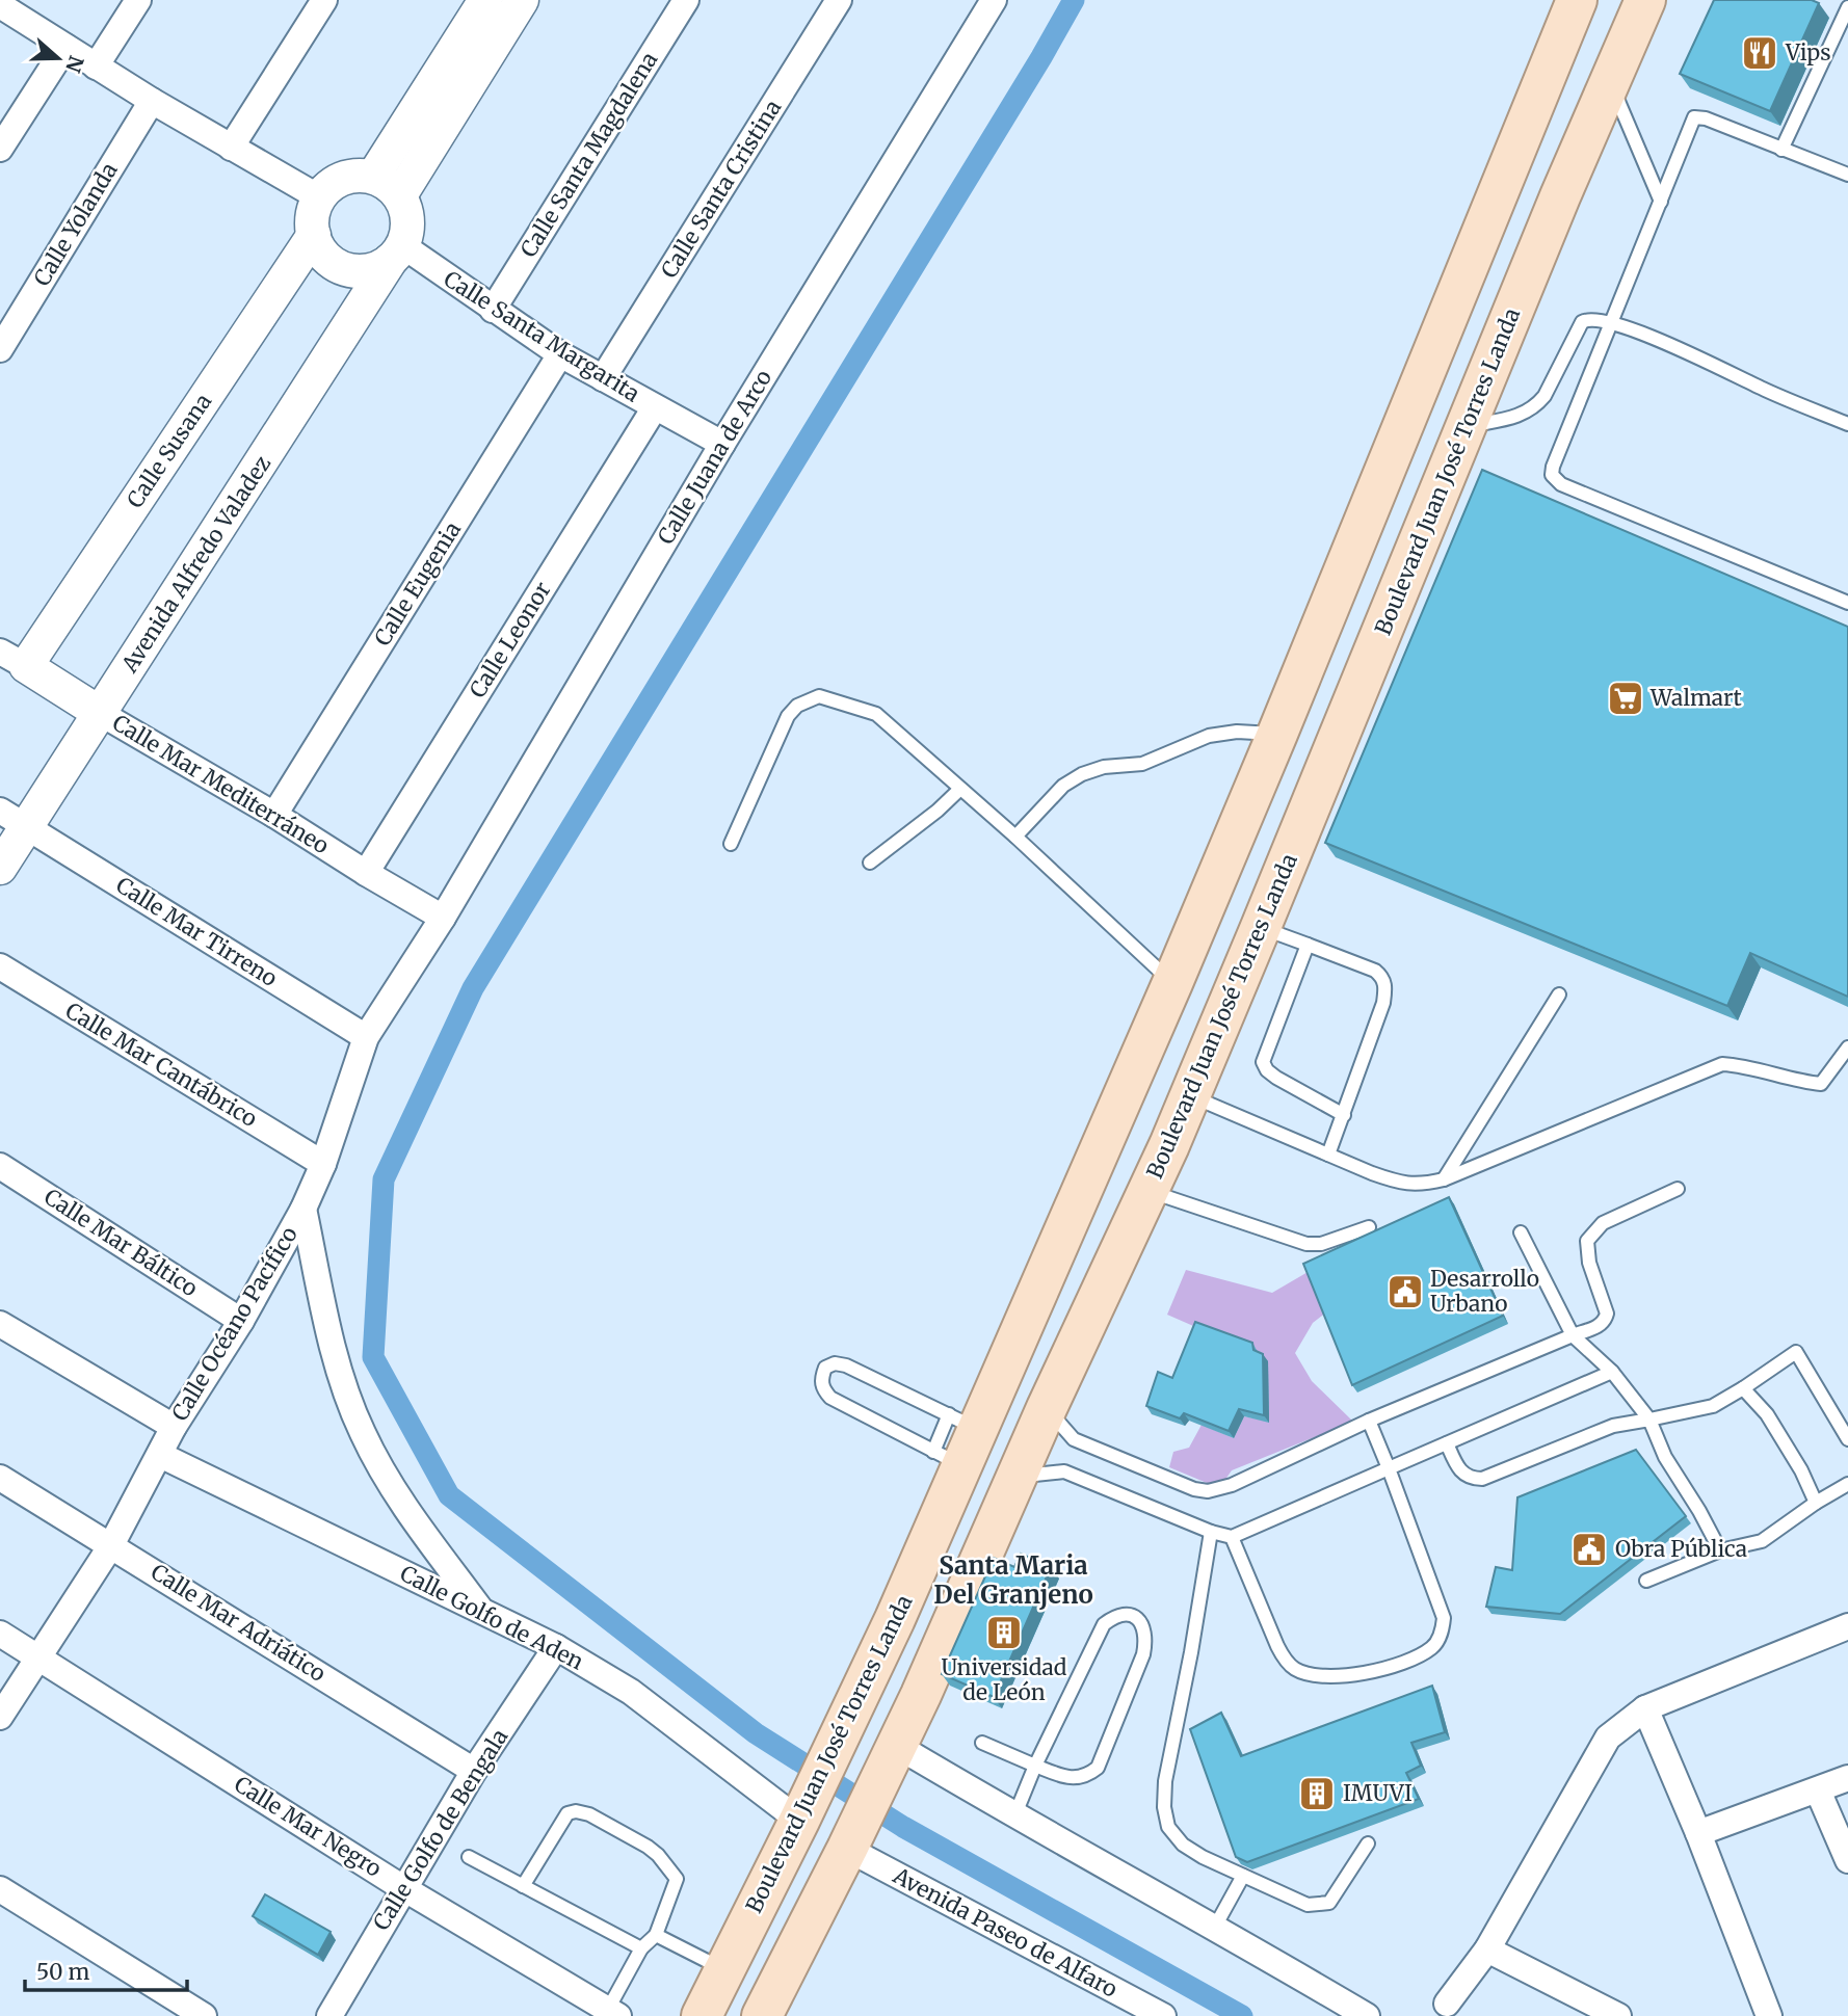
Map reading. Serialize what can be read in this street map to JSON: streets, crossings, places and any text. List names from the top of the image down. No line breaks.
{"streets":{"main road":["Boulevard Juan José Torres Landa"],"street":["Calle Santa Magdalena","Calle Santa Cristina","Calle Yolanda","Calle Santa Margarita","Calle Susana","Calle Juana de Arco","Avenida Alfredo Valadez","Calle Eugenia","Calle Leonor","Calle Mar Mediterráneo","Calle Mar Tirreno","Calle Mar Cantábrico","Calle Mar Báltico","Calle Océano Pacífico","Calle Golfo de Aden","Calle Mar Adriático","Calle Mar Negro","Calle Golfo de Bengala","Avenida Paseo de Alfaro"]},"crossings":[["Calle Santa Magdalena","Calle Santa Margarita"],["Calle Santa Cristina","Calle Santa Margarita"],["Calle Santa Margarita","Calle Susana"],["Calle Santa Margarita","Calle Juana de Arco"],["Calle Santa Margarita","Avenida Alfredo Valadez"],["Calle Santa Margarita","Calle Eugenia"],["Calle Santa Margarita","Calle Leonor"],["Calle Susana","Avenida Alfredo Valadez"],["Calle Susana","Calle Mar Mediterráneo"],["Calle Juana de Arco","Calle Mar Mediterráneo"],["Calle Juana de Arco","Calle Océano Pacífico"],["Boulevard Juan José Torres Landa","Calle Golfo de Aden"],["Boulevard Juan José Torres Landa","Avenida Paseo de Alfaro"],["Avenida Alfredo Valadez","Calle Mar Mediterráneo"],["Avenida Alfredo Valadez","Calle Mar Tirreno"],["Calle Eugenia","Calle Mar Mediterráneo"],["Calle Leonor","Calle Mar Mediterráneo"],["Calle Mar Mediterráneo","Calle Océano Pacífico"],["Calle Mar Tirreno","Calle Océano Pacífico"],["Calle Mar Cantábrico","Calle Océano Pacífico"],["Calle Mar Báltico","Calle Océano Pacífico"],["Calle Océano Pacífico","Calle Golfo de Aden"],["Calle Océano Pacífico","Calle Mar Adriático"],["Calle Océano Pacífico","Calle Mar Negro"],["Calle Golfo de Aden","Calle Golfo de Bengala"],["Calle Mar Adriático","Calle Golfo de Bengala"],["Calle Mar Negro","Calle Golfo de Bengala"]],"districts":["Santa Maria Del Granjeno"],"places":{"restaurant":["Vips"],"supermarket":["Walmart"],"public building":["Desarrollo Urbano","Obra Pública"],"building":["Universidad de León","IMUVI"]},"scale_bar":"50 m","north":"right"}
